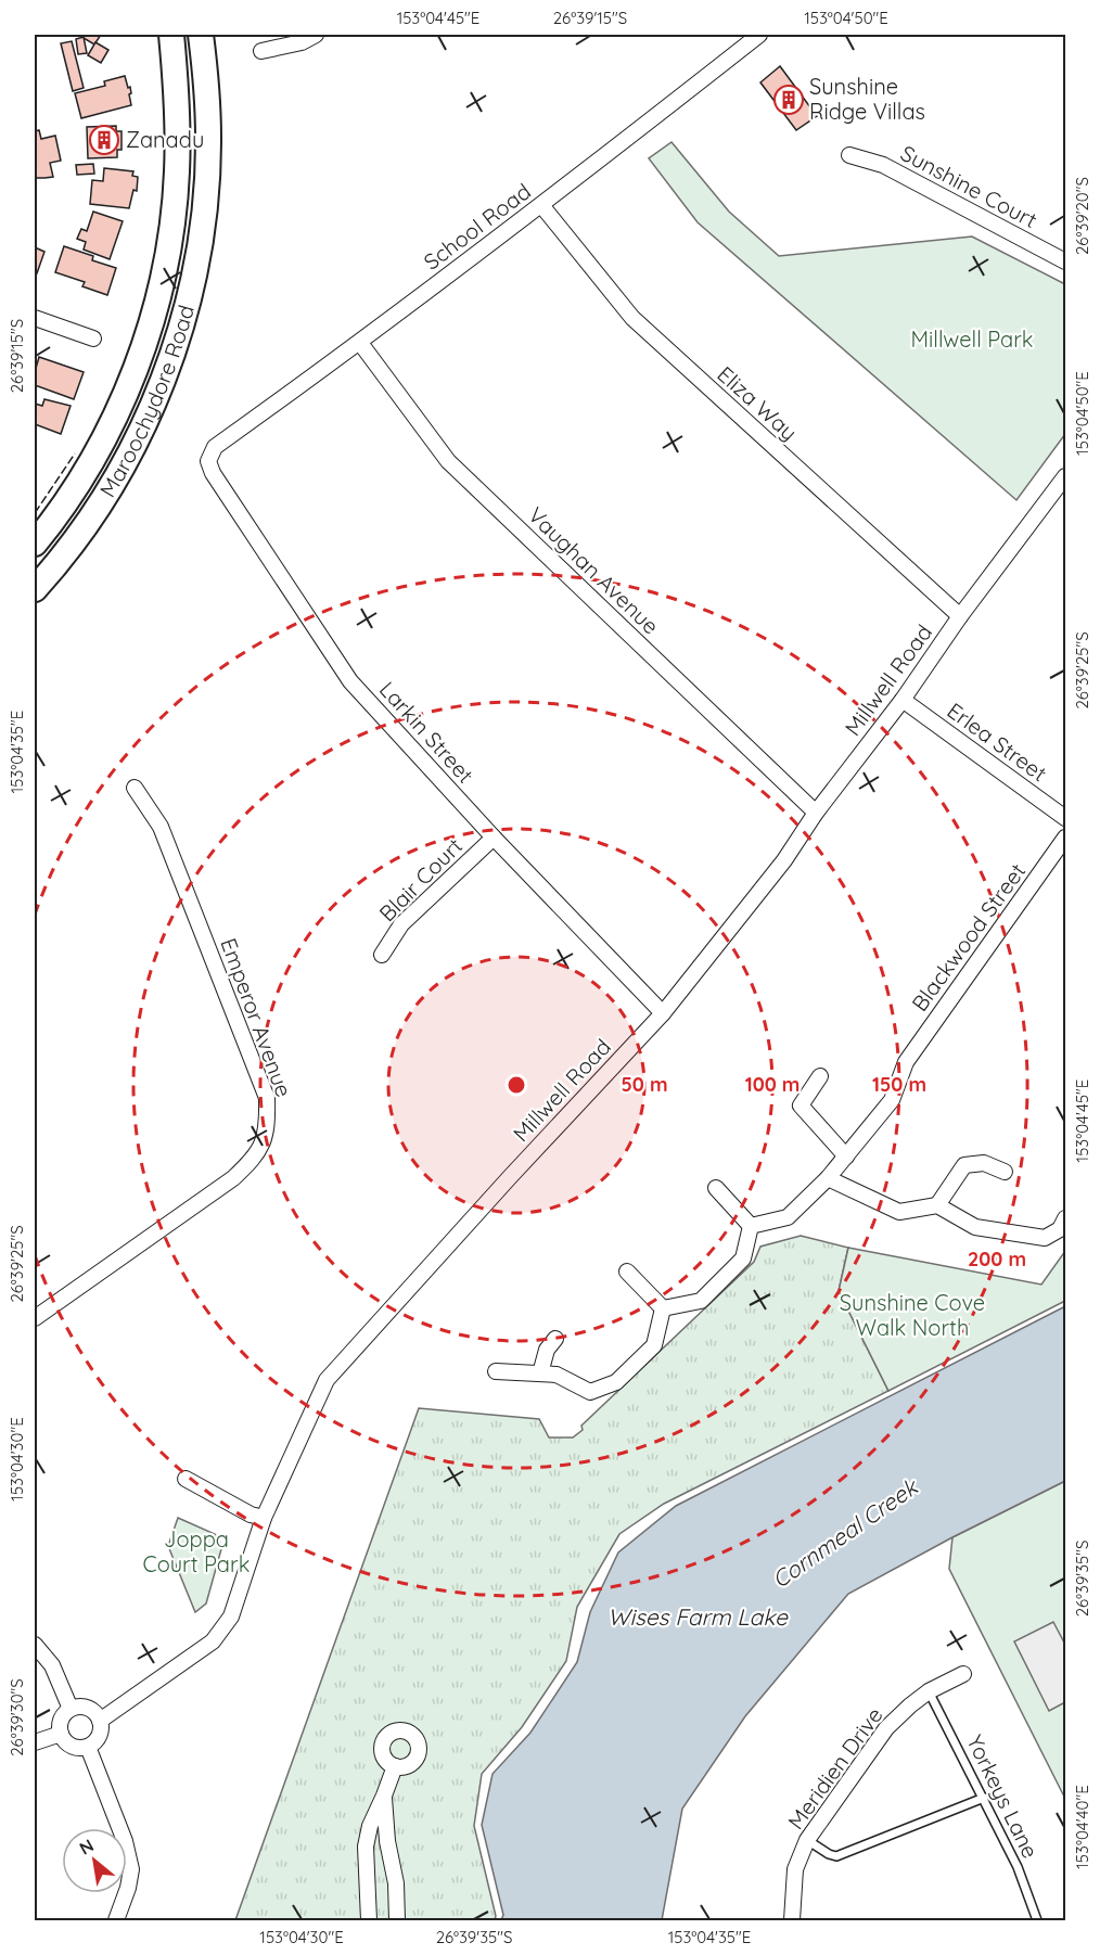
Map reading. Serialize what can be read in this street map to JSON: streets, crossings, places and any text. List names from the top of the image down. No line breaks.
{"streets":{"main road":["Maroochydore Road"],"street":["Sunshine Court","School Road","Eliza Way","Vaughan Avenue","Millwell Road","Larkin Street","Erlea Street","Blair Court","Blackwood Street","Emperor Avenue","Meridien Drive"],"lane":["Yorkeys Lane"]},"crossings":[["School Road","Eliza Way"],["School Road","Vaughan Avenue"],["School Road","Larkin Street"],["Eliza Way","Millwell Road"],["Vaughan Avenue","Millwell Road"],["Millwell Road","Larkin Street"],["Millwell Road","Erlea Street"],["Larkin Street","Blair Court"],["Meridien Drive","Yorkeys Lane"]],"water":["Cornmeal Creek","Wises Farm Lake"],"parks":["Millwell Park","Sunshine Cove Walk North","Joppa Court Park"],"places":{"building":["Sunshine Ridge Villas","Zanadu"]},"north":"top left","coordinates":["153°04'45\"E","26°39'15\"S","153°04'50\"E","26°39'20\"S","26°39'25\"S","153°04'35\"E","153°04'30\"E","26°39'35\"S","26°39'30\"S","153°04'40\"E"],"rings":["50 m","100 m","150 m","200 m"]}
